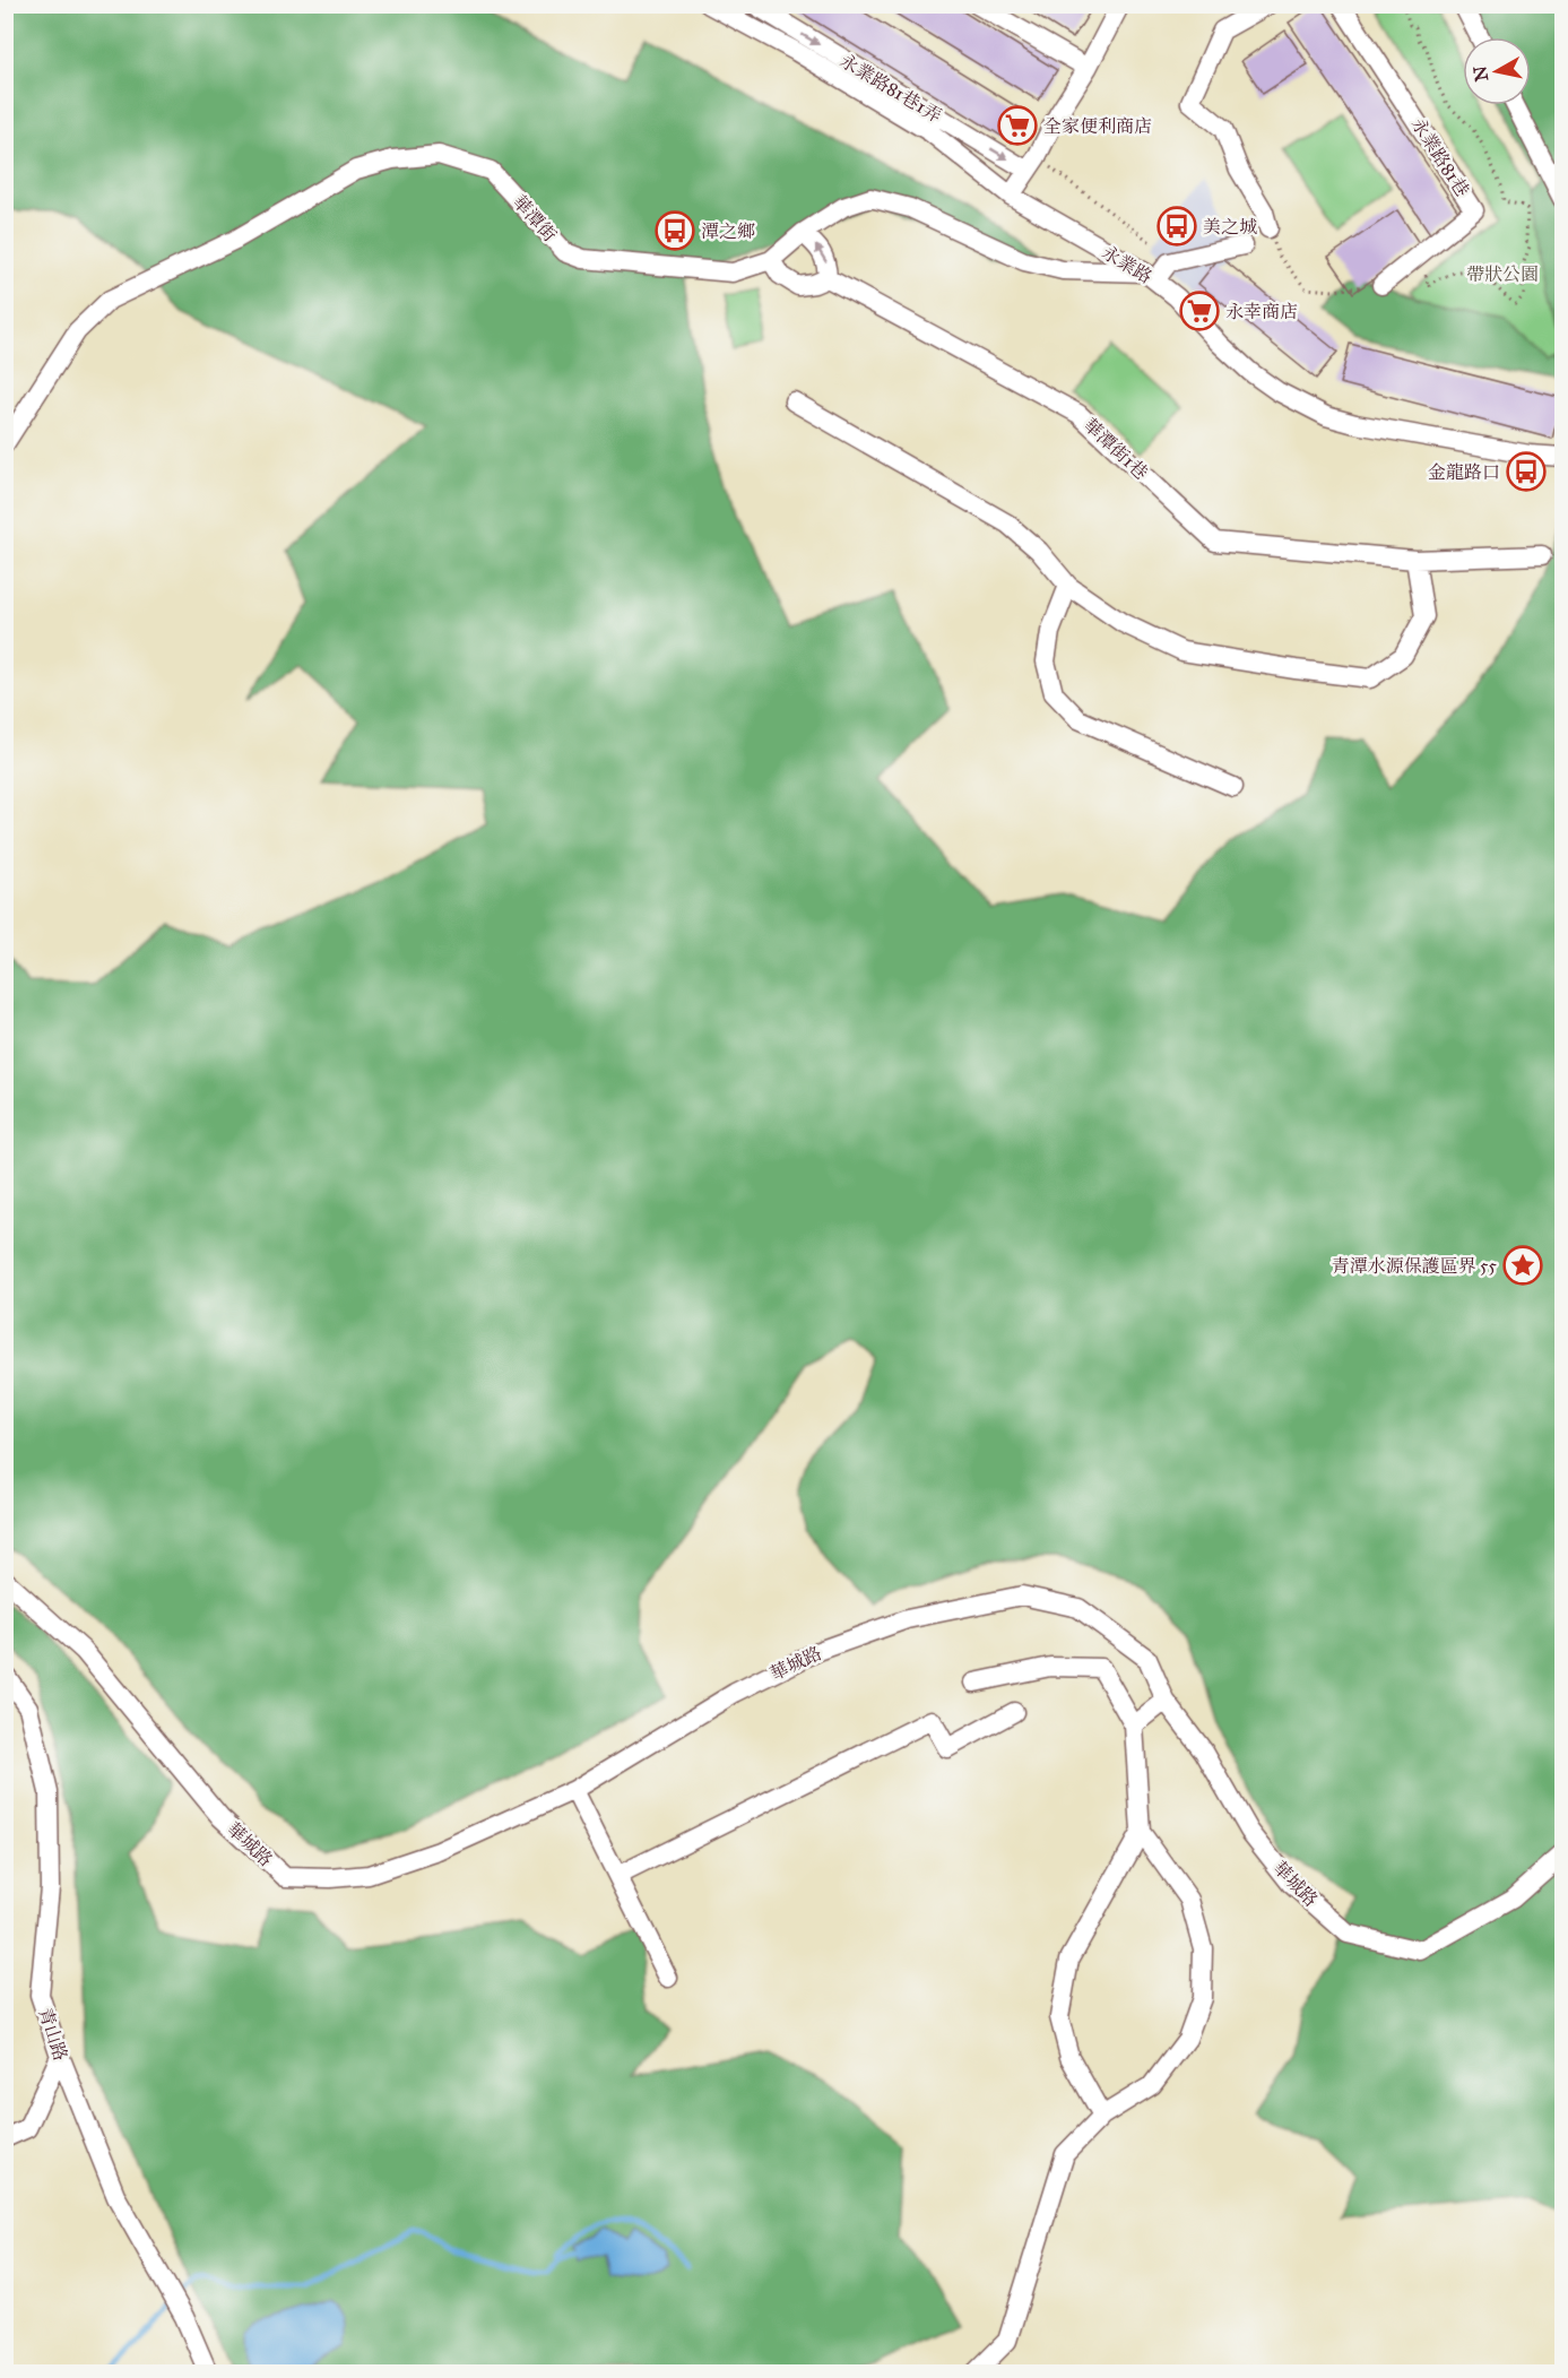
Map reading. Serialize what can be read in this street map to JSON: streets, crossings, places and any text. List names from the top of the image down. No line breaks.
{"streets":{"street":["永業路81巷1弄","永業路81巷","華潭街","永業路","華潭街1巷","華城路","青山路"]},"crossings":[["華潭街","永業路"],["華潭街","華潭街1巷"]],"parks":["帶狀公園"],"places":{"supermarket":["全家便利商店","永幸商店"],"bus stop":["美之城","潭之鄉","金龍路口"],"place":["青潭水源保護區界 55"]},"north":"left"}
